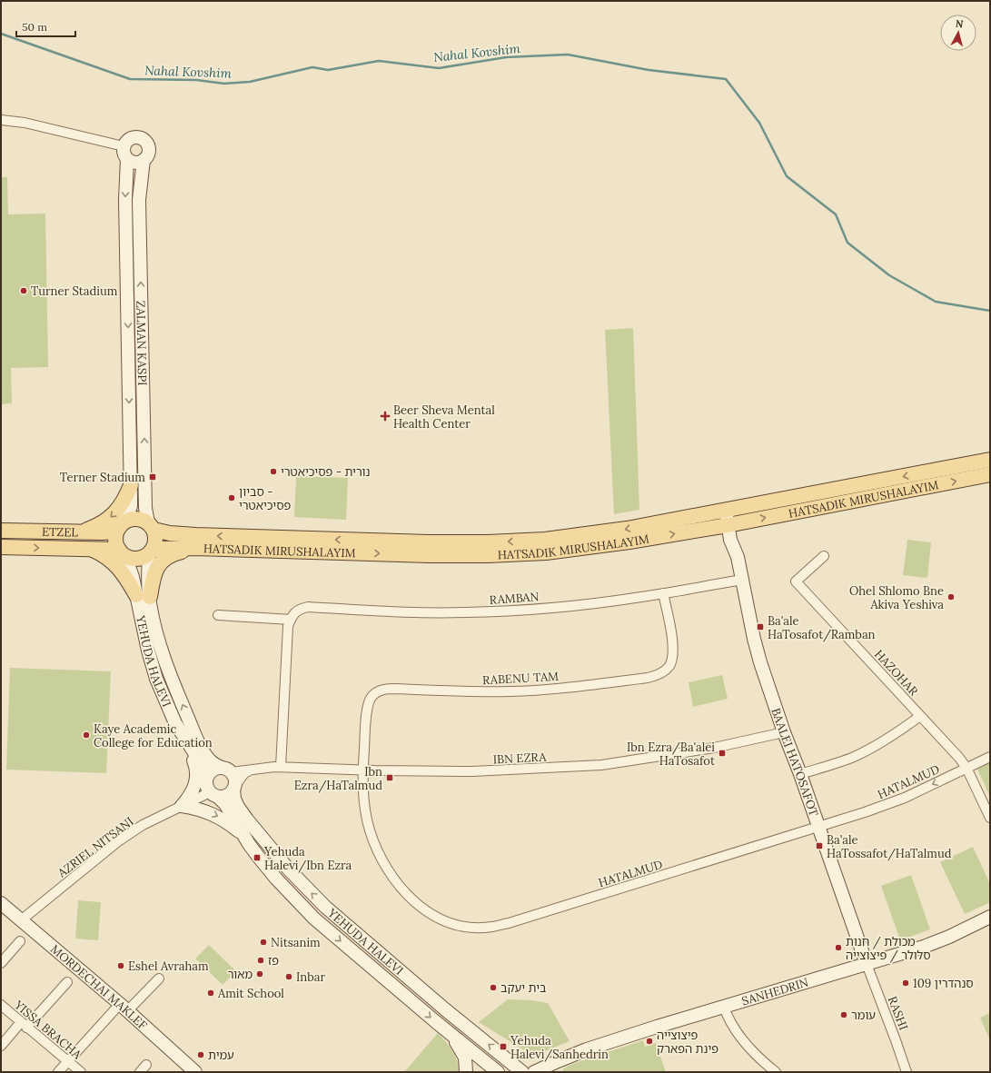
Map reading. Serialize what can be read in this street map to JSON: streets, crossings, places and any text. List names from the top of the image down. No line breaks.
{"streets":{"main road":["HATSADIK MIRUSHALAYIM","ETZEL"],"street":["ZALMAN KASPI","RAMBAN","YEHUDA HALEVI","HAZOHAR","RABENU TAM","IBN EZRA","BAALEI HATOSAFOT","HATALMUD","AZRIEL NITSANI","MORDECHAI MAKLEF","SANHEDRIN","RASHI","YISSA BRACHA"]},"crossings":[["ZALMAN KASPI","HATSADIK MIRUSHALAYIM"],["ZALMAN KASPI","ETZEL"],["ZALMAN KASPI","YEHUDA HALEVI"],["HATSADIK MIRUSHALAYIM","ETZEL"],["HATSADIK MIRUSHALAYIM","YEHUDA HALEVI"],["HATSADIK MIRUSHALAYIM","BAALEI HATOSAFOT"],["ETZEL","YEHUDA HALEVI"],["RAMBAN","RABENU TAM"],["RAMBAN","BAALEI HATOSAFOT"],["YEHUDA HALEVI","IBN EZRA"],["YEHUDA HALEVI","AZRIEL NITSANI"],["YEHUDA HALEVI","SANHEDRIN"],["HAZOHAR","HATALMUD"],["RABENU TAM","IBN EZRA"],["RABENU TAM","HATALMUD"],["IBN EZRA","BAALEI HATOSAFOT"],["IBN EZRA","HATALMUD"],["IBN EZRA","AZRIEL NITSANI"],["BAALEI HATOSAFOT","HATALMUD"],["BAALEI HATOSAFOT","SANHEDRIN"],["BAALEI HATOSAFOT","RASHI"],["AZRIEL NITSANI","MORDECHAI MAKLEF"],["SANHEDRIN","RASHI"]],"water":["Nahal Kovshim"],"places":{"other":["Turner Stadium","נורית - פסיכיאטרי","סביון - פסיכיאטרי","Ohel Shlomo Bne Akiva Yeshiva","Kaye Academic College for Education","Nitsanim","מכולת / חנות סלולר / פיצוצייה","פז","Eshel Avraham","מאור","Inbar","סנהדרין 109","בית יעקב","Amit School","עומר","פיצוצייה פינת הפארק","עמית"],"health":["Beer Sheva Mental Health Center"],"transit":["Terner Stadium","Ba'ale HaTosafot/Ramban","Ibn Ezra/Ba'alei HaTosafot","Ibn Ezra/HaTalmud","Ba'ale HaTossafot/HaTalmud","Yehuda Halevi/Ibn Ezra","Yehuda Halevi/Sanhedrin"]},"scale_bar":"50 m","north":"top"}
